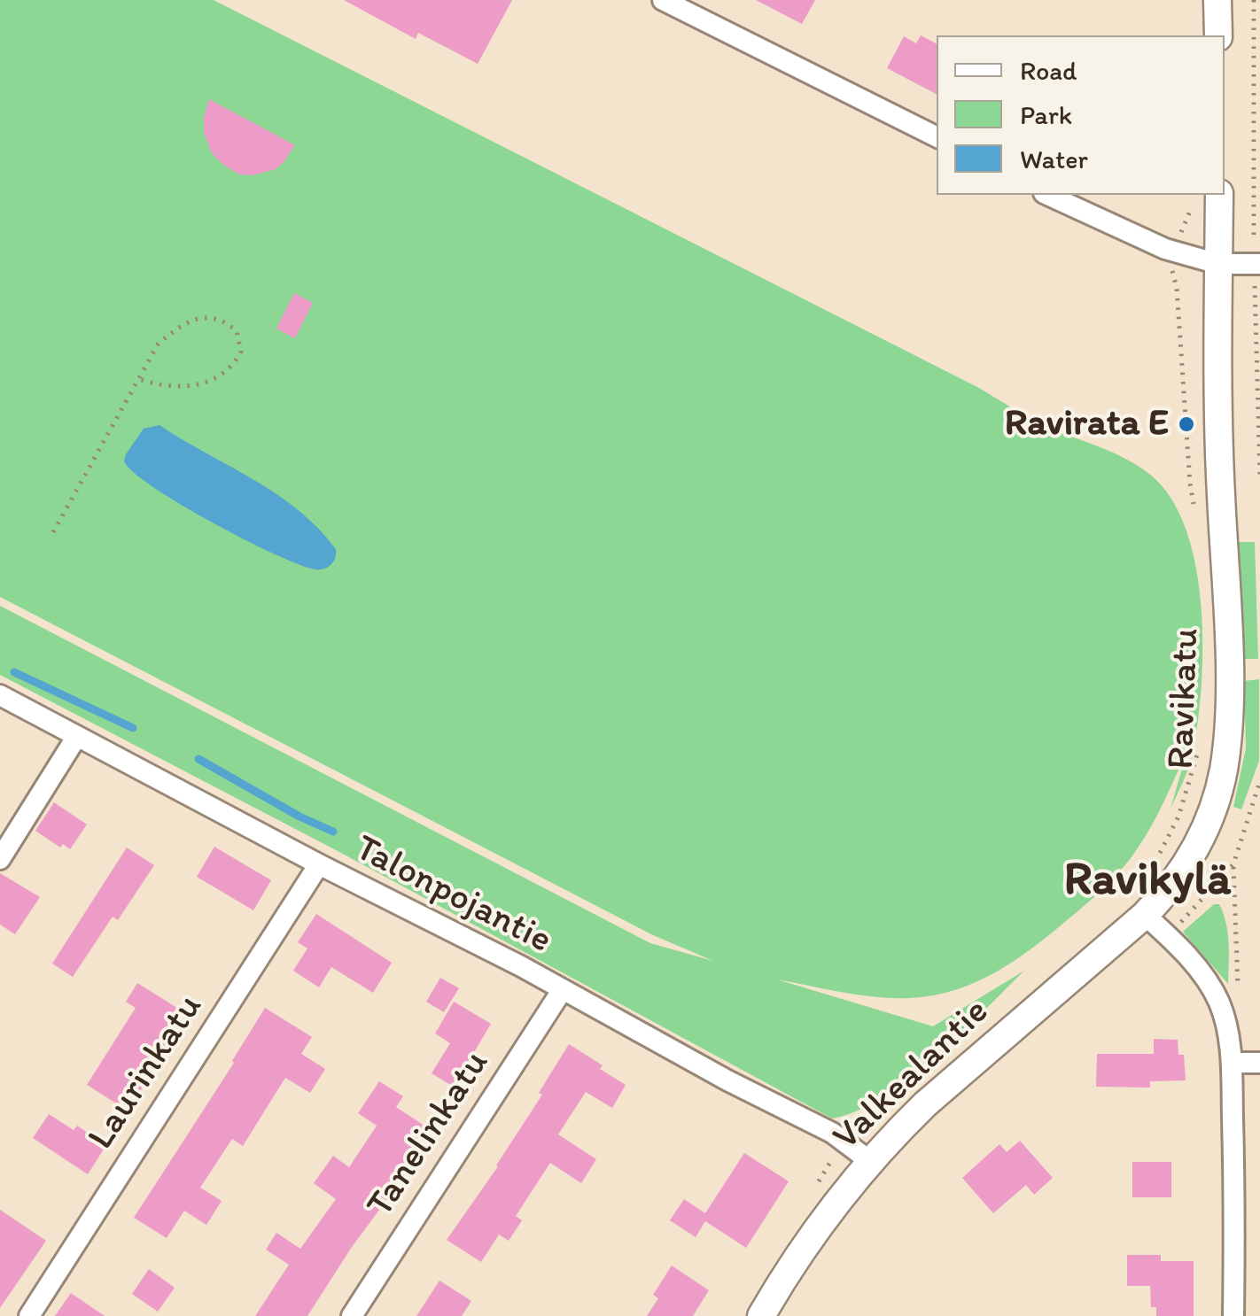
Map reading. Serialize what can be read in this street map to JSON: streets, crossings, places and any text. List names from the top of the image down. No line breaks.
{"streets":{"street":["Ravikatu","Talonpojantie","Laurinkatu","Valkealantie","Tanelinkatu"]},"crossings":[["Ravikatu","Valkealantie"],["Talonpojantie","Laurinkatu"],["Talonpojantie","Valkealantie"],["Talonpojantie","Tanelinkatu"]],"districts":["Ravikylä"],"places":["Ravirata E"],"legend":["Road","Park","Water"]}
